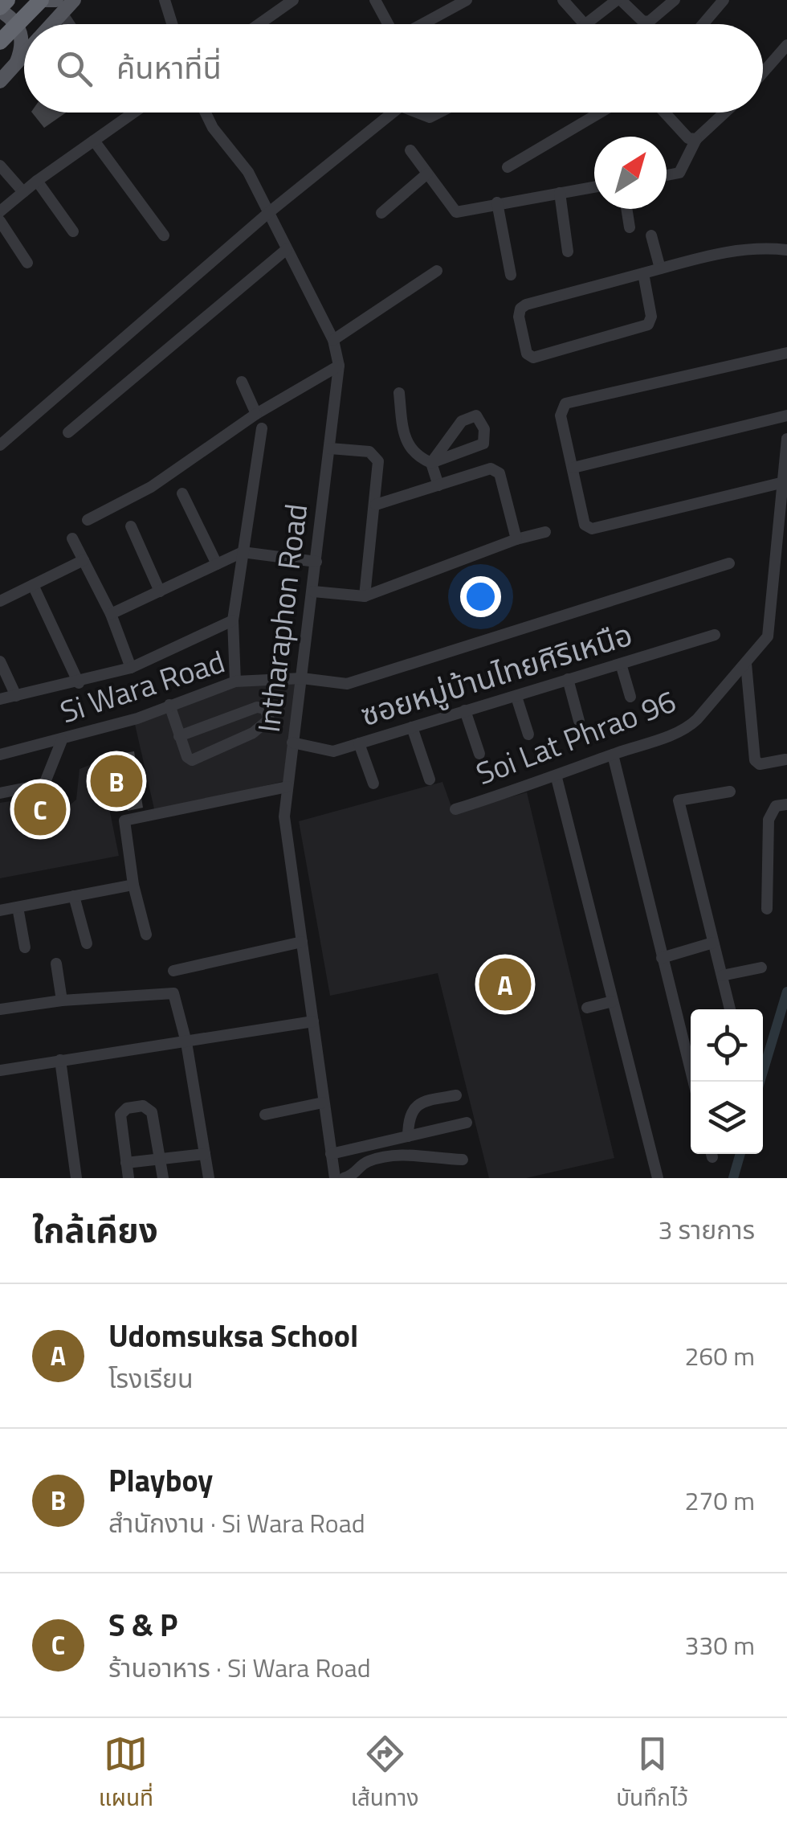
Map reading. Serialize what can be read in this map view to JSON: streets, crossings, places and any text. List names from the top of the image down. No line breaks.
{"streets":{"street":["Intharaphon Road","ซอยหมู่บ้านไทยศิริเหนือ","Si Wara Road","Soi Lat Phrao 96"]},"crossings":[["Intharaphon Road","ซอยหมู่บ้านไทยศิริเหนือ"],["Intharaphon Road","Si Wara Road"]],"north":"top right","page":{"search":"ค้นหาที่นี่","pins":["B","C","A"],"heading":["ใกล้เคียง","3 รายการ"],"list":[{"mark":"A","name":"Udomsuksa School","note":"โรงเรียน","value":"260 m"},{"mark":"B","name":"Playboy","note":"สำนักงาน · Si Wara Road","value":"270 m"},{"mark":"C","name":"S & P","note":"ร้านอาหาร · Si Wara Road","value":"330 m"}],"nav":["แผนที่","เส้นทาง","บันทึกไว้"]}}
